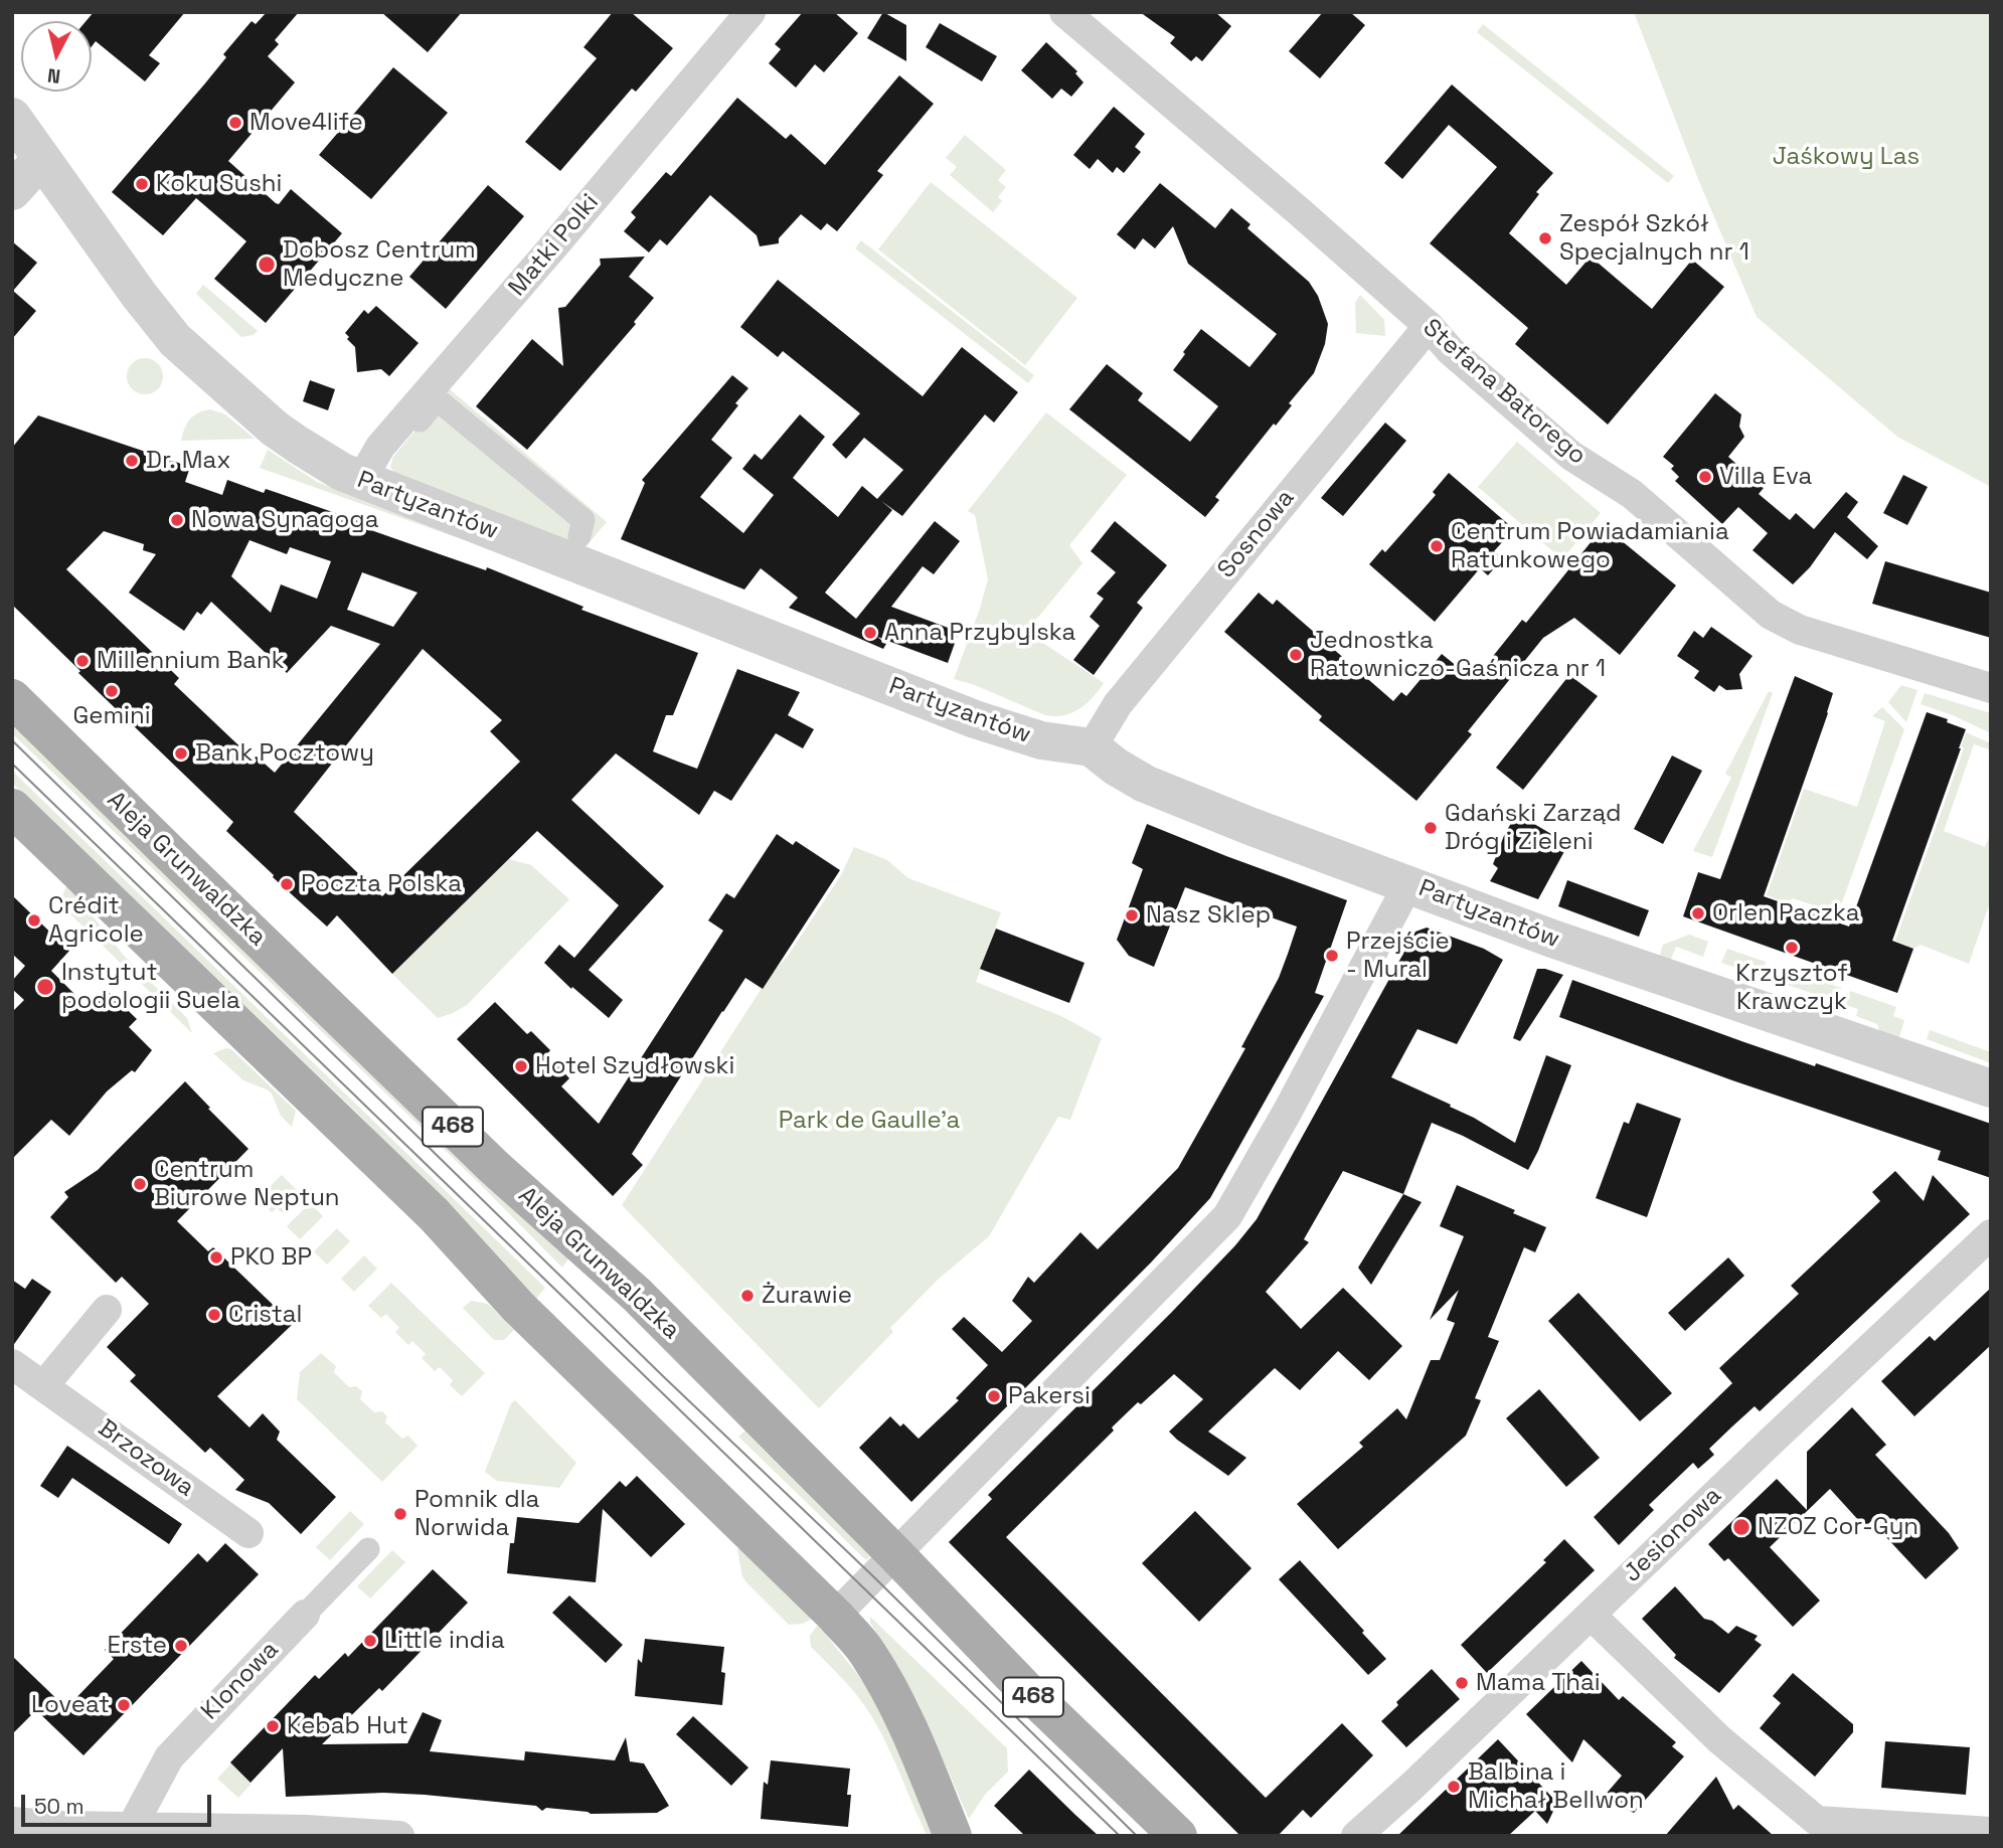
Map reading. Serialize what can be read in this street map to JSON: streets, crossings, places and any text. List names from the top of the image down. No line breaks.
{"streets":{"main road":["Aleja Grunwaldzka","468"],"street":["Matki Polki","Stefana Batorego","Partyzantów","Sosnowa","Brzozowa","Jesionowa","Klonowa"]},"crossings":[["Matki Polki","Partyzantów"],["Stefana Batorego","Sosnowa"],["Partyzantów","Sosnowa"]],"parks":["Jaśkowy Las","Park de Gaulle'a"],"places":["Move4life","Koku Sushi","Zespół Szkół Specjalnych nr 1","Dobosz Centrum Medyczne","Dr. Max","Villa Eva","Nowa Synagoga","Centrum Powiadamiania Ratunkowego","Anna Przybylska","Jednostka Ratowniczo-Gaśnicza nr 1","Millennium Bank","Gemini","Bank Pocztowy","Gdański Zarząd Dróg i Zieleni","Poczta Polska","Orlen Paczka","Nasz Sklep","Crédit Agricole","Krzysztof Krawczyk","Przejście - Mural","Instytut podologii Suela","Hotel Szydłowski","Centrum Biurowe Neptun","PKO BP","Żurawie","Cristal","Pakersi","Pomnik dla Norwida","NZOZ Cor-Gyn","Little india","Erste","Mama Thai","Loveat","Kebab Hut","Balbina i Michał Bellwon"],"scale_bar":"50 m","north":"bottom"}
